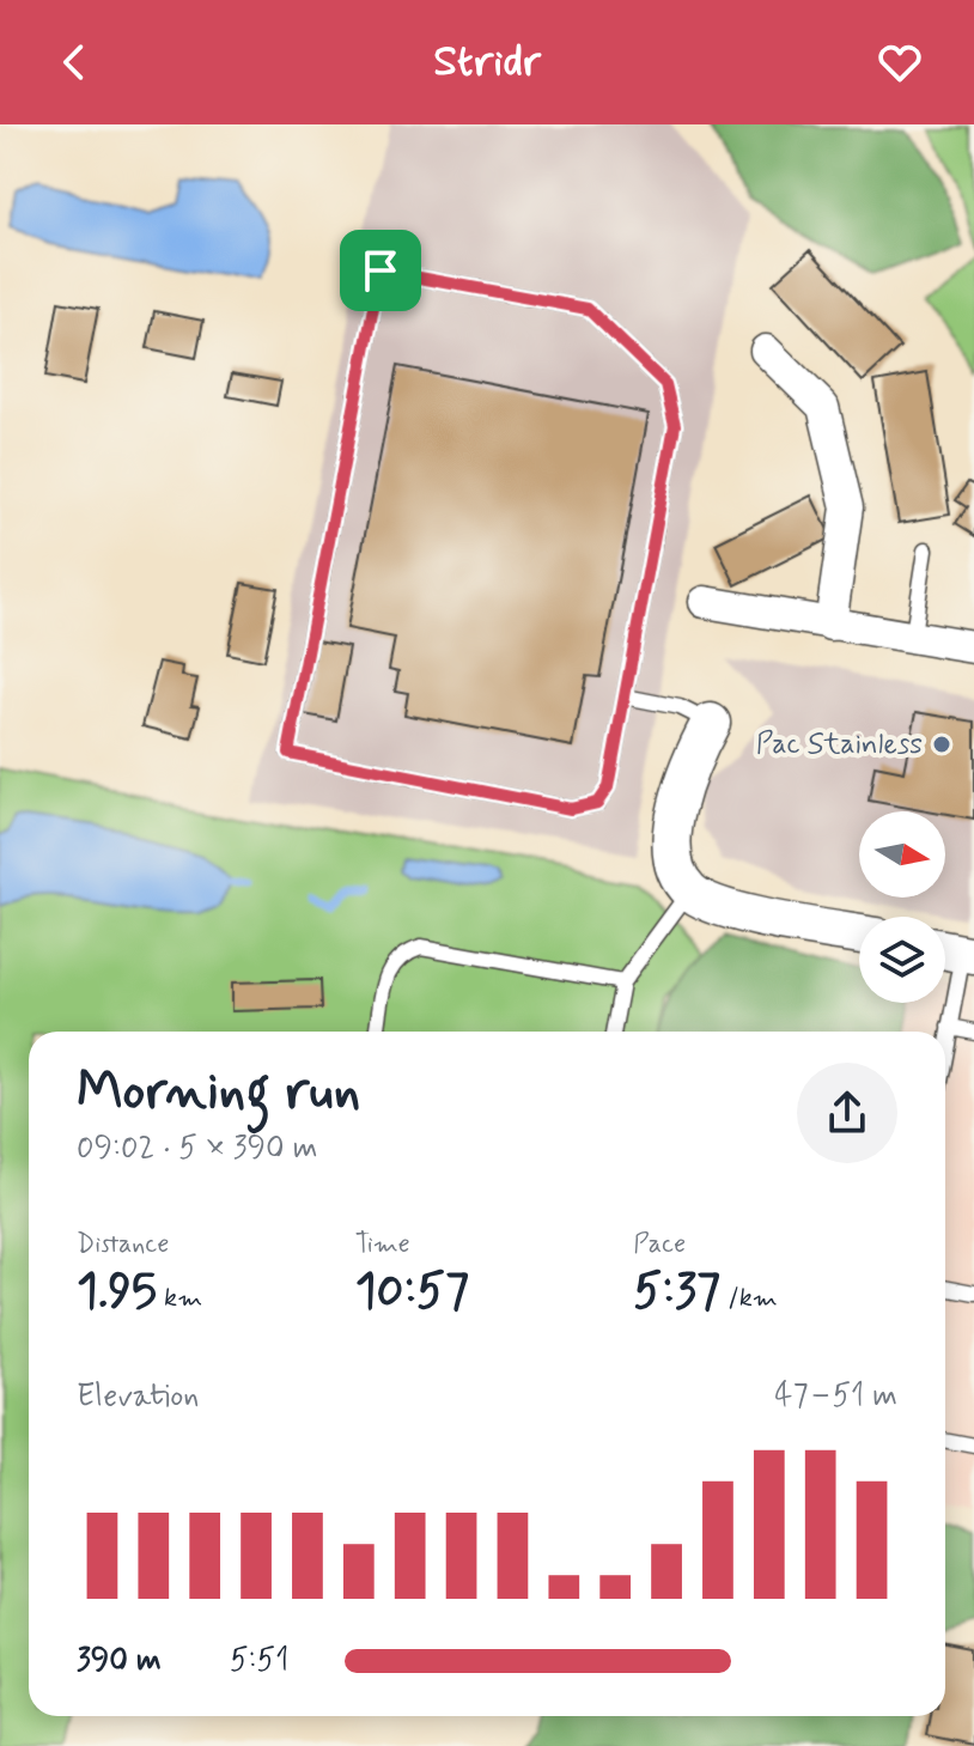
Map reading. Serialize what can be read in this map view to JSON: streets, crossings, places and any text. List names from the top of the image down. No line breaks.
{"places":["Pac Stainless"],"north":"right","page":{"header":"Stridr","heading":["Morning run","09:02 · 5 × 390 m"],"stats":[["Distance","1.95 km"],["Time","10:57"],["Pace","5:37 /km"]],"chart":["Elevation","47–51 m"],"list":[{"name":"390 m","note":"5:51"}]}}
